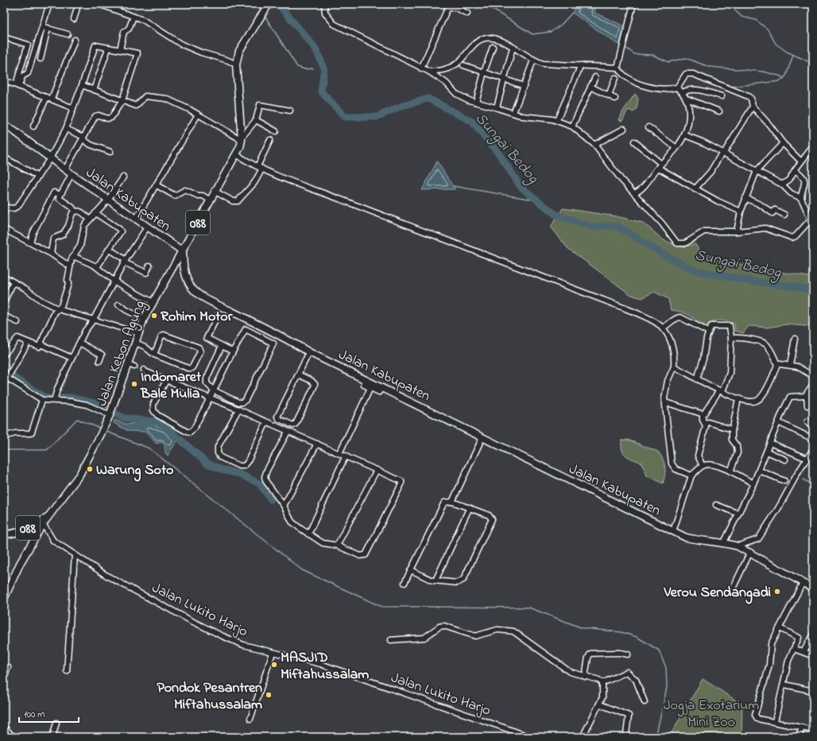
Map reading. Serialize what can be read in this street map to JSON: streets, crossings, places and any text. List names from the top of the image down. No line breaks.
{"streets":{"main road":["Jalan Kabupaten","088","Jalan Kebon Agung"],"street":["Jalan Lukito Harjo"]},"crossings":[["Jalan Kabupaten","Jalan Kebon Agung"],["Jalan Kebon Agung","Jalan Lukito Harjo"]],"water":["Sungai Bedog"],"parks":["Jogja Exotarium Mini Zoo"],"places":["Rohim Motor","Indomaret Bale Mulia","Warung Soto","Verou Sendangadi","MASJID Miftahussalam","Pondok Pesantren Miftahussalam"],"scale_bar":"100 m"}
